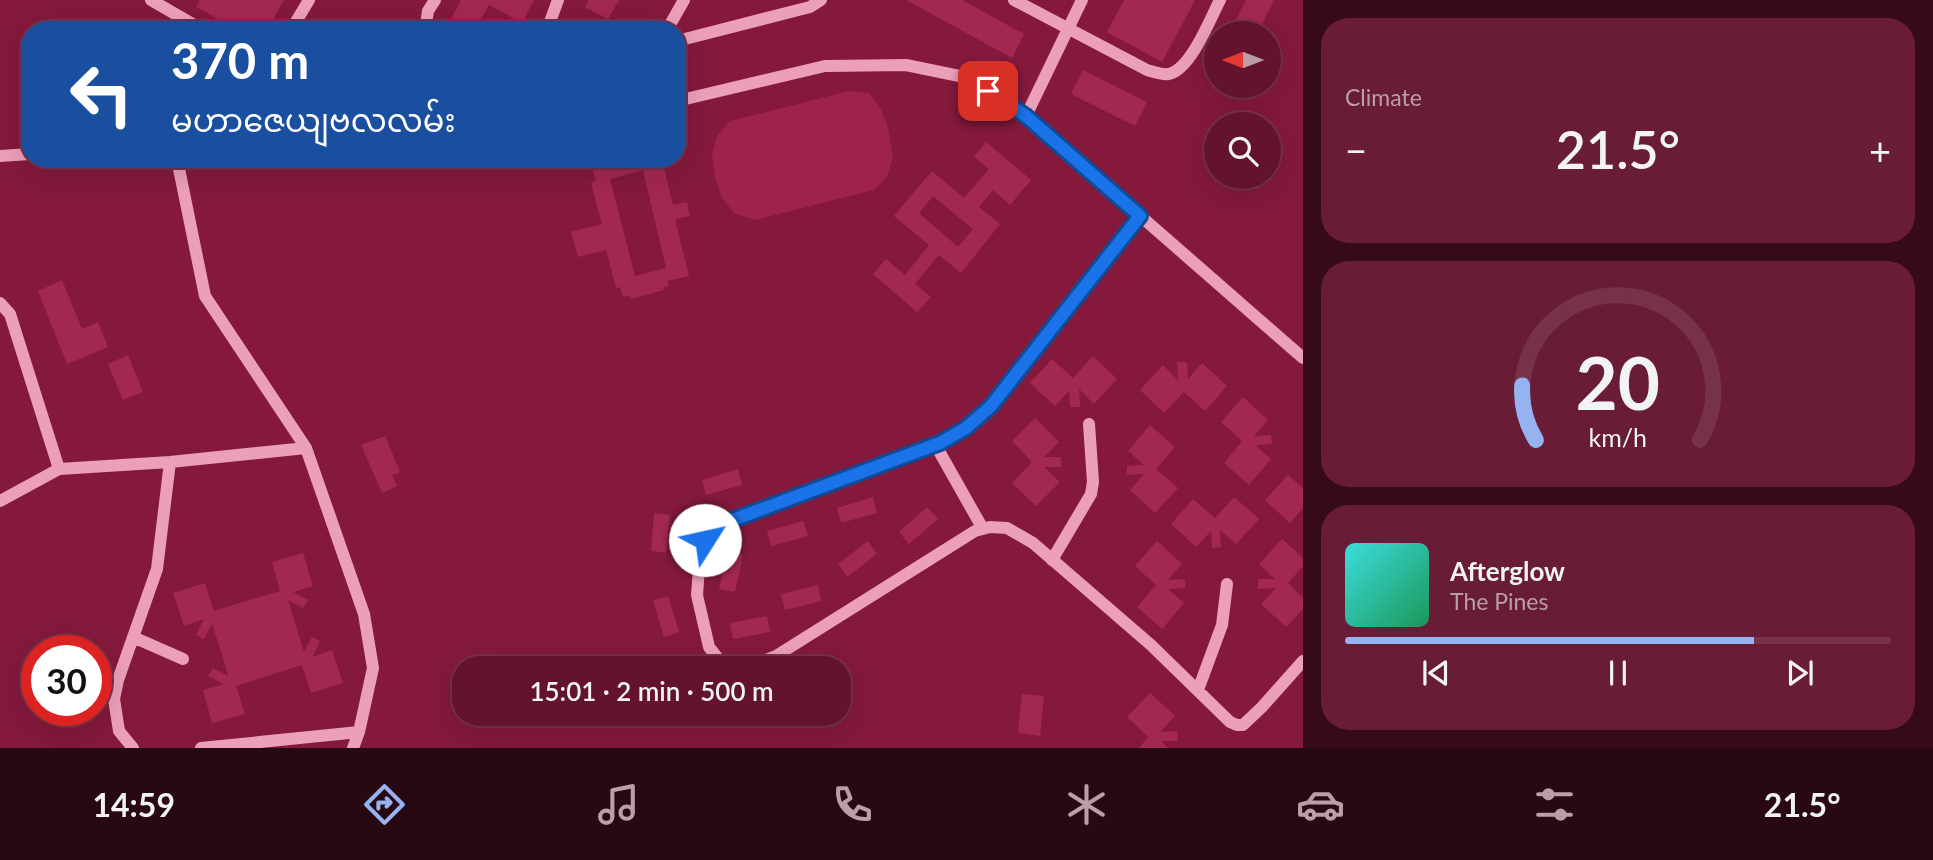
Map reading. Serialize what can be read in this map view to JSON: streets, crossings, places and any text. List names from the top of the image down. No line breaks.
{"north":"left","page":{"tile":"Climate","turn":["370 m","မဟာဇေယျဗလလမ်း"],"heat":["−","21.5°","+"],"song":["Afterglow","The Pines"],"limit":"30","trip":"15:01 · 2 min · 500 m","tabs":["14:59","21.5°"],"gauge":["20","km/h"]}}
